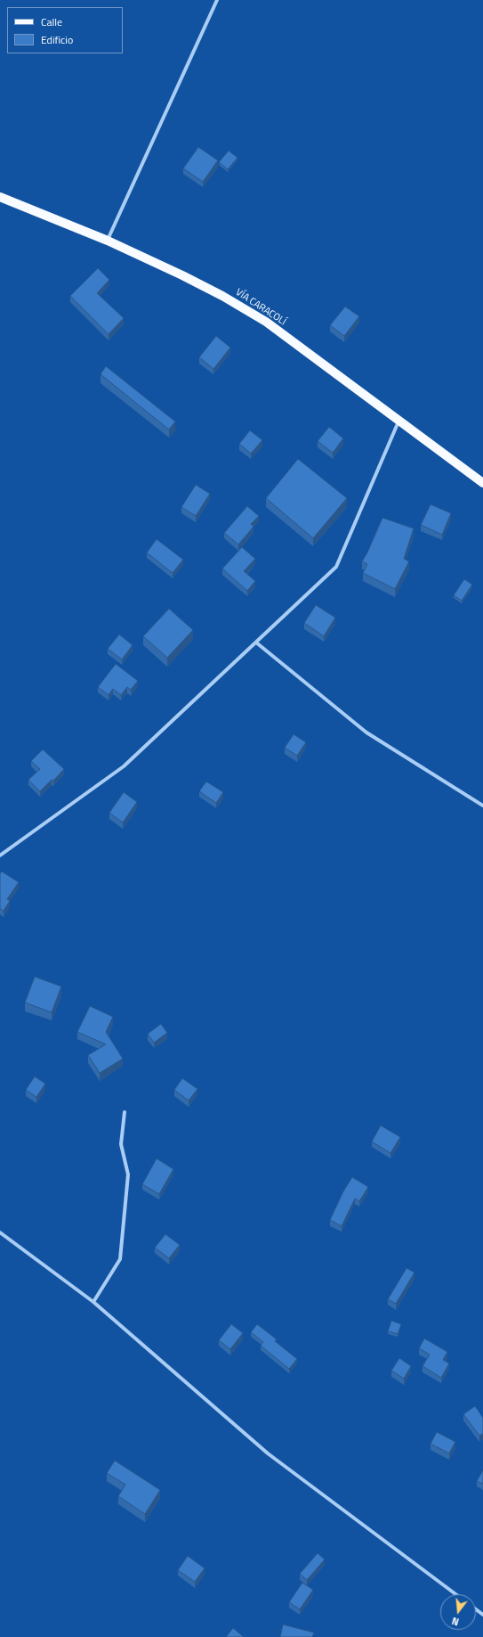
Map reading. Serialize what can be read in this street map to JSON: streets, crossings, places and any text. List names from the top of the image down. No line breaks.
{"streets":{"main road":["VÍA CARACOLÍ"]},"legend":["Calle","Edificio"],"north":"bottom"}
